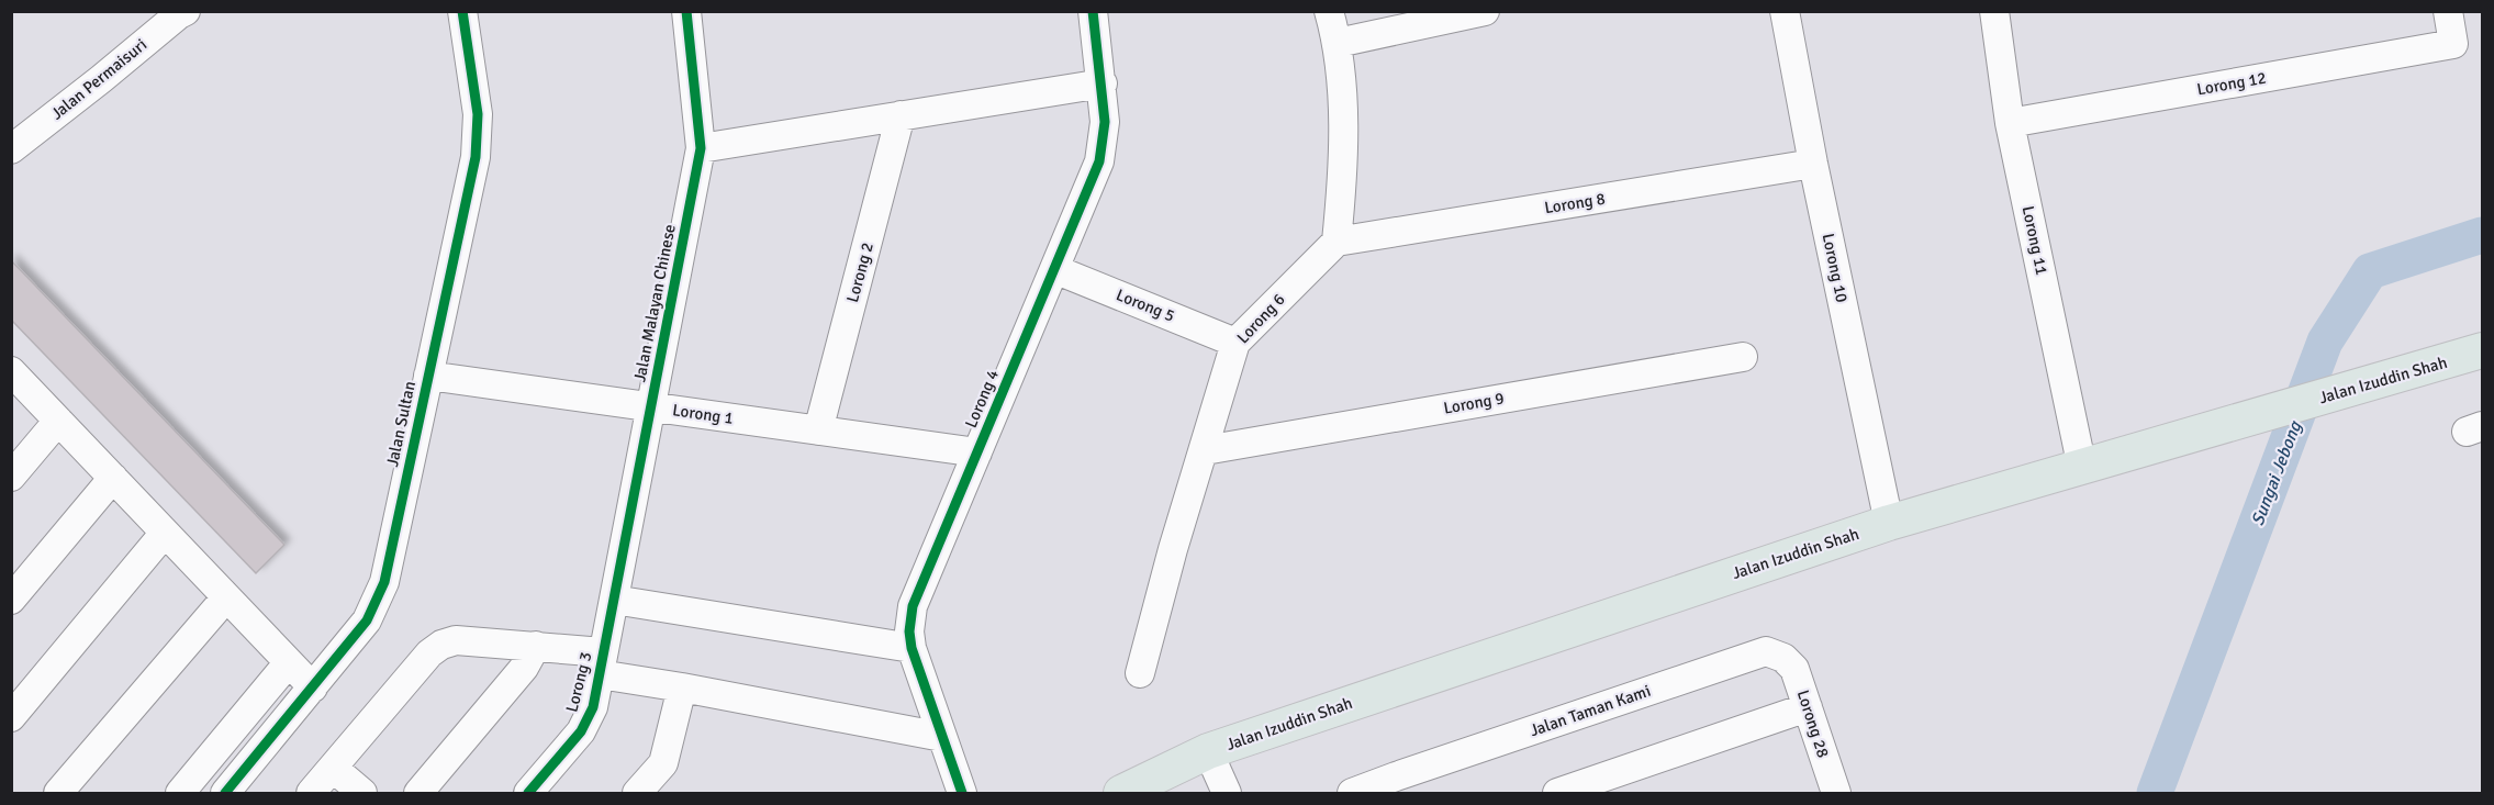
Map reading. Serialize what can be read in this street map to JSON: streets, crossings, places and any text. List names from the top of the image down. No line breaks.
{"streets":{"main road":["Jalan Izuddin Shah"],"street":["Jalan Permaisuri","Lorong 12","Lorong 8","Lorong 11","Lorong 10","Lorong 2","Jalan Malayan Chinese","Lorong 5","Lorong 6","Lorong 4","Lorong 9","Lorong 1","Jalan Sultan","Lorong 3","Jalan Taman Kami","Lorong 28"]},"crossings":[["Lorong 12","Lorong 11"],["Lorong 8","Lorong 10"],["Lorong 8","Lorong 6"],["Lorong 11","Jalan Izuddin Shah"],["Lorong 10","Jalan Izuddin Shah"],["Lorong 2","Lorong 1"],["Jalan Malayan Chinese","Lorong 1"],["Jalan Malayan Chinese","Lorong 3"],["Lorong 5","Lorong 6"],["Lorong 5","Lorong 4"],["Lorong 6","Lorong 9"],["Lorong 4","Lorong 1"],["Lorong 1","Jalan Sultan"],["Jalan Taman Kami","Lorong 28"]],"water":["Sungai Jebong"]}
